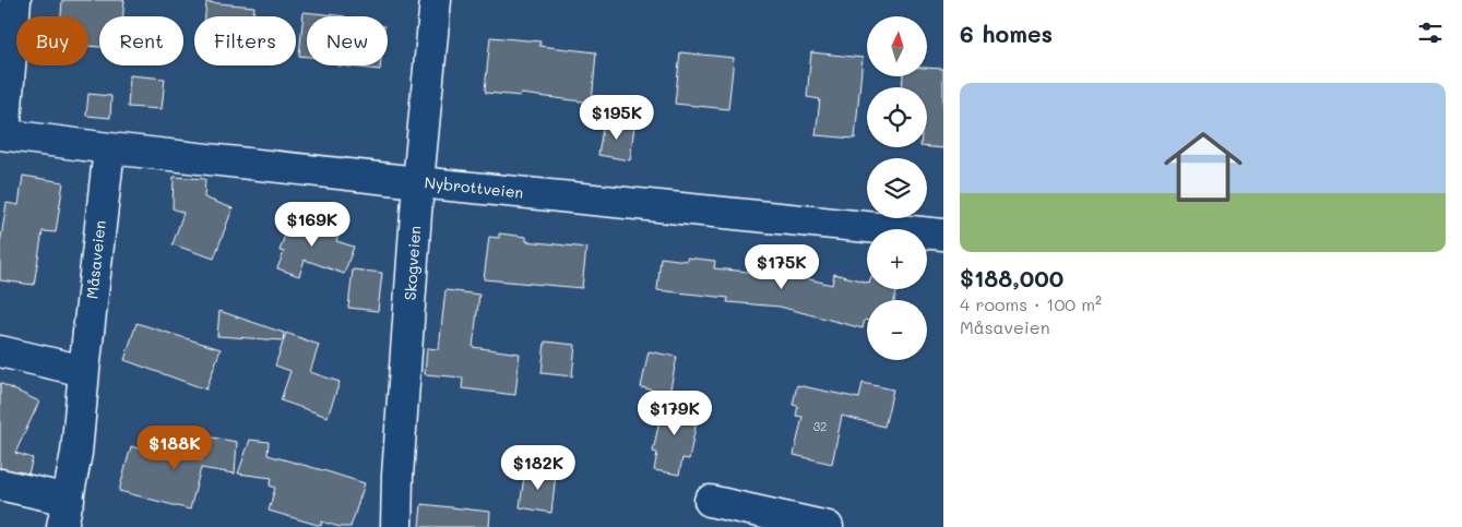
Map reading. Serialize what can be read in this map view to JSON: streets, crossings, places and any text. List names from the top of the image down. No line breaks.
{"streets":{"street":["Nybrottveien","Måsaveien","Skogveien"]},"crossings":[["Nybrottveien","Måsaveien"],["Nybrottveien","Skogveien"]],"house_numbers":["32"],"north":"top","page":{"heading":"6 homes","map_buttons":["+","−"],"chip":["Buy","Rent","Filters","New"],"list":[{"name":"$188,000","note":"4 rooms · 100 m² · Måsaveien"}],"price":["$195K","$169K","$175K","$179K","$188K","$182K"]}}
